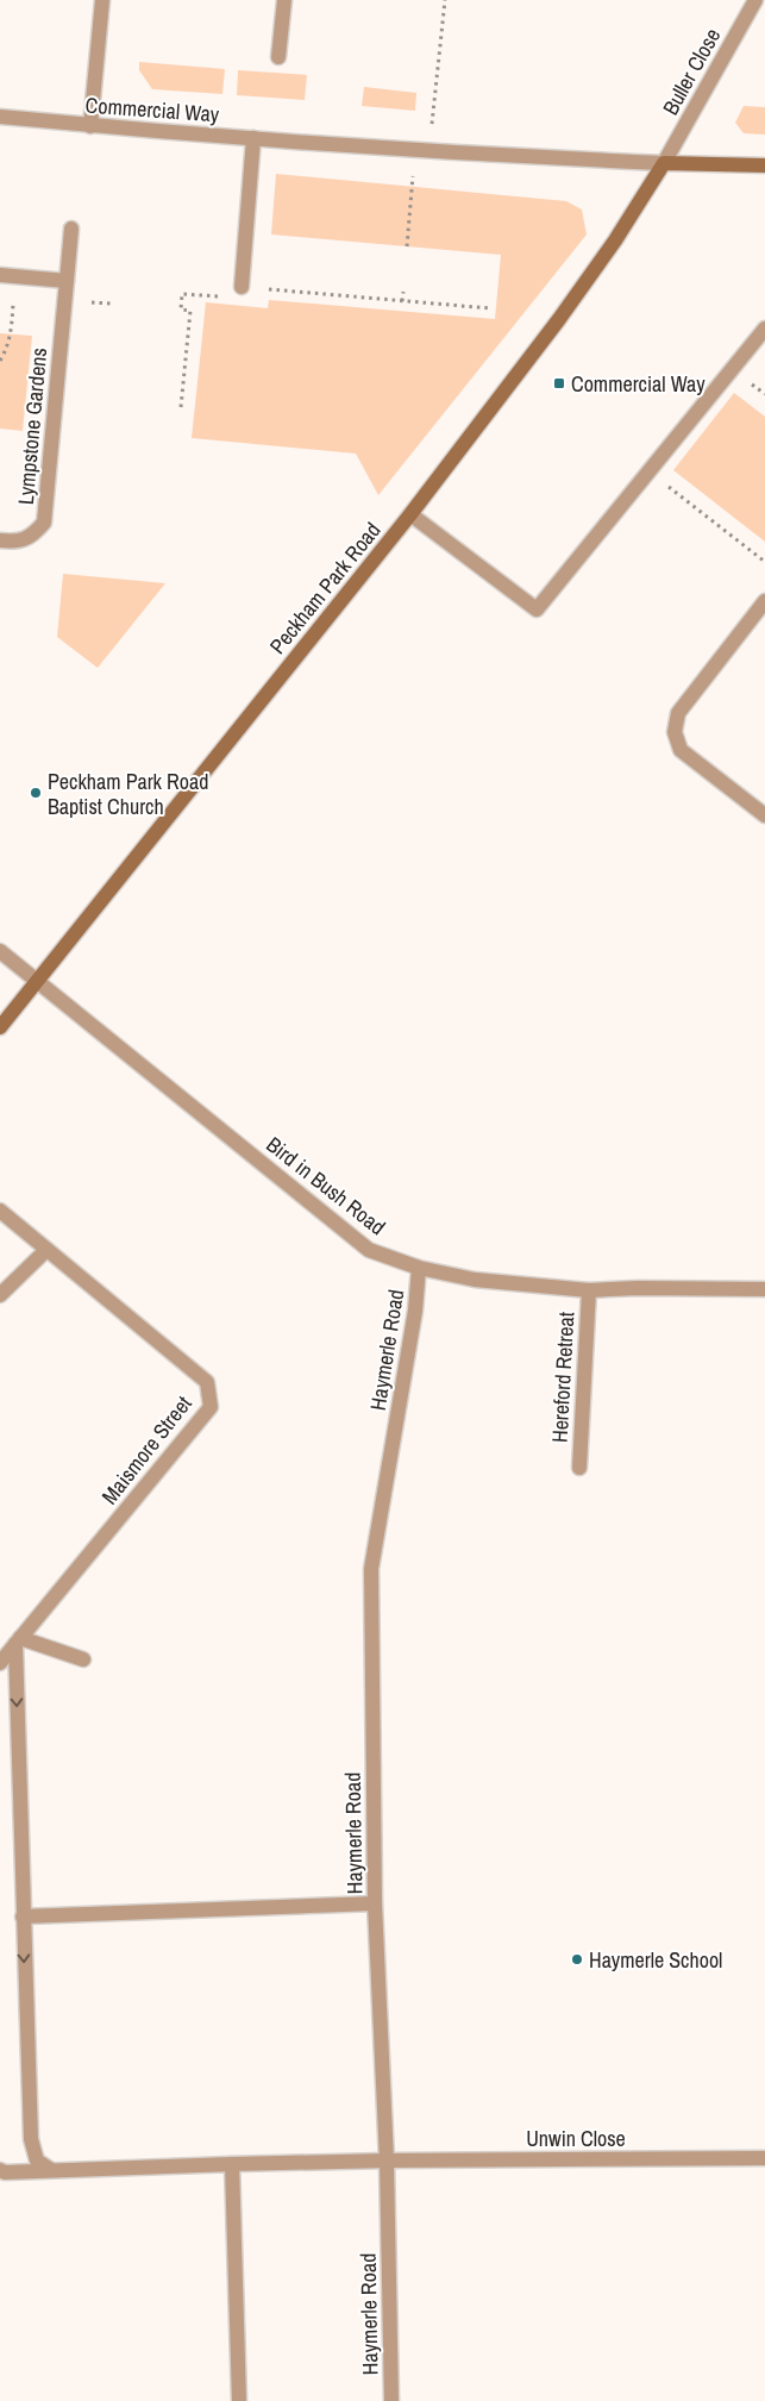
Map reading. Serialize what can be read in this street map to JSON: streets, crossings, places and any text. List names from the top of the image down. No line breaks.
{"streets":{"main road":["Commercial Way","Peckham Park Road"],"street":["Buller Close","Lympstone Gardens","Bird in Bush Road","Haymerle Road","Hereford Retreat","Maismore Street","Unwin Close"]},"crossings":[["Buller Close","Commercial Way"],["Buller Close","Peckham Park Road"],["Commercial Way","Peckham Park Road"],["Peckham Park Road","Bird in Bush Road"],["Bird in Bush Road","Haymerle Road"],["Bird in Bush Road","Hereford Retreat"],["Haymerle Road","Unwin Close"]],"places":{"transit":["Commercial Way"],"other":["Peckham Park Road Baptist Church","Haymerle School"]}}
